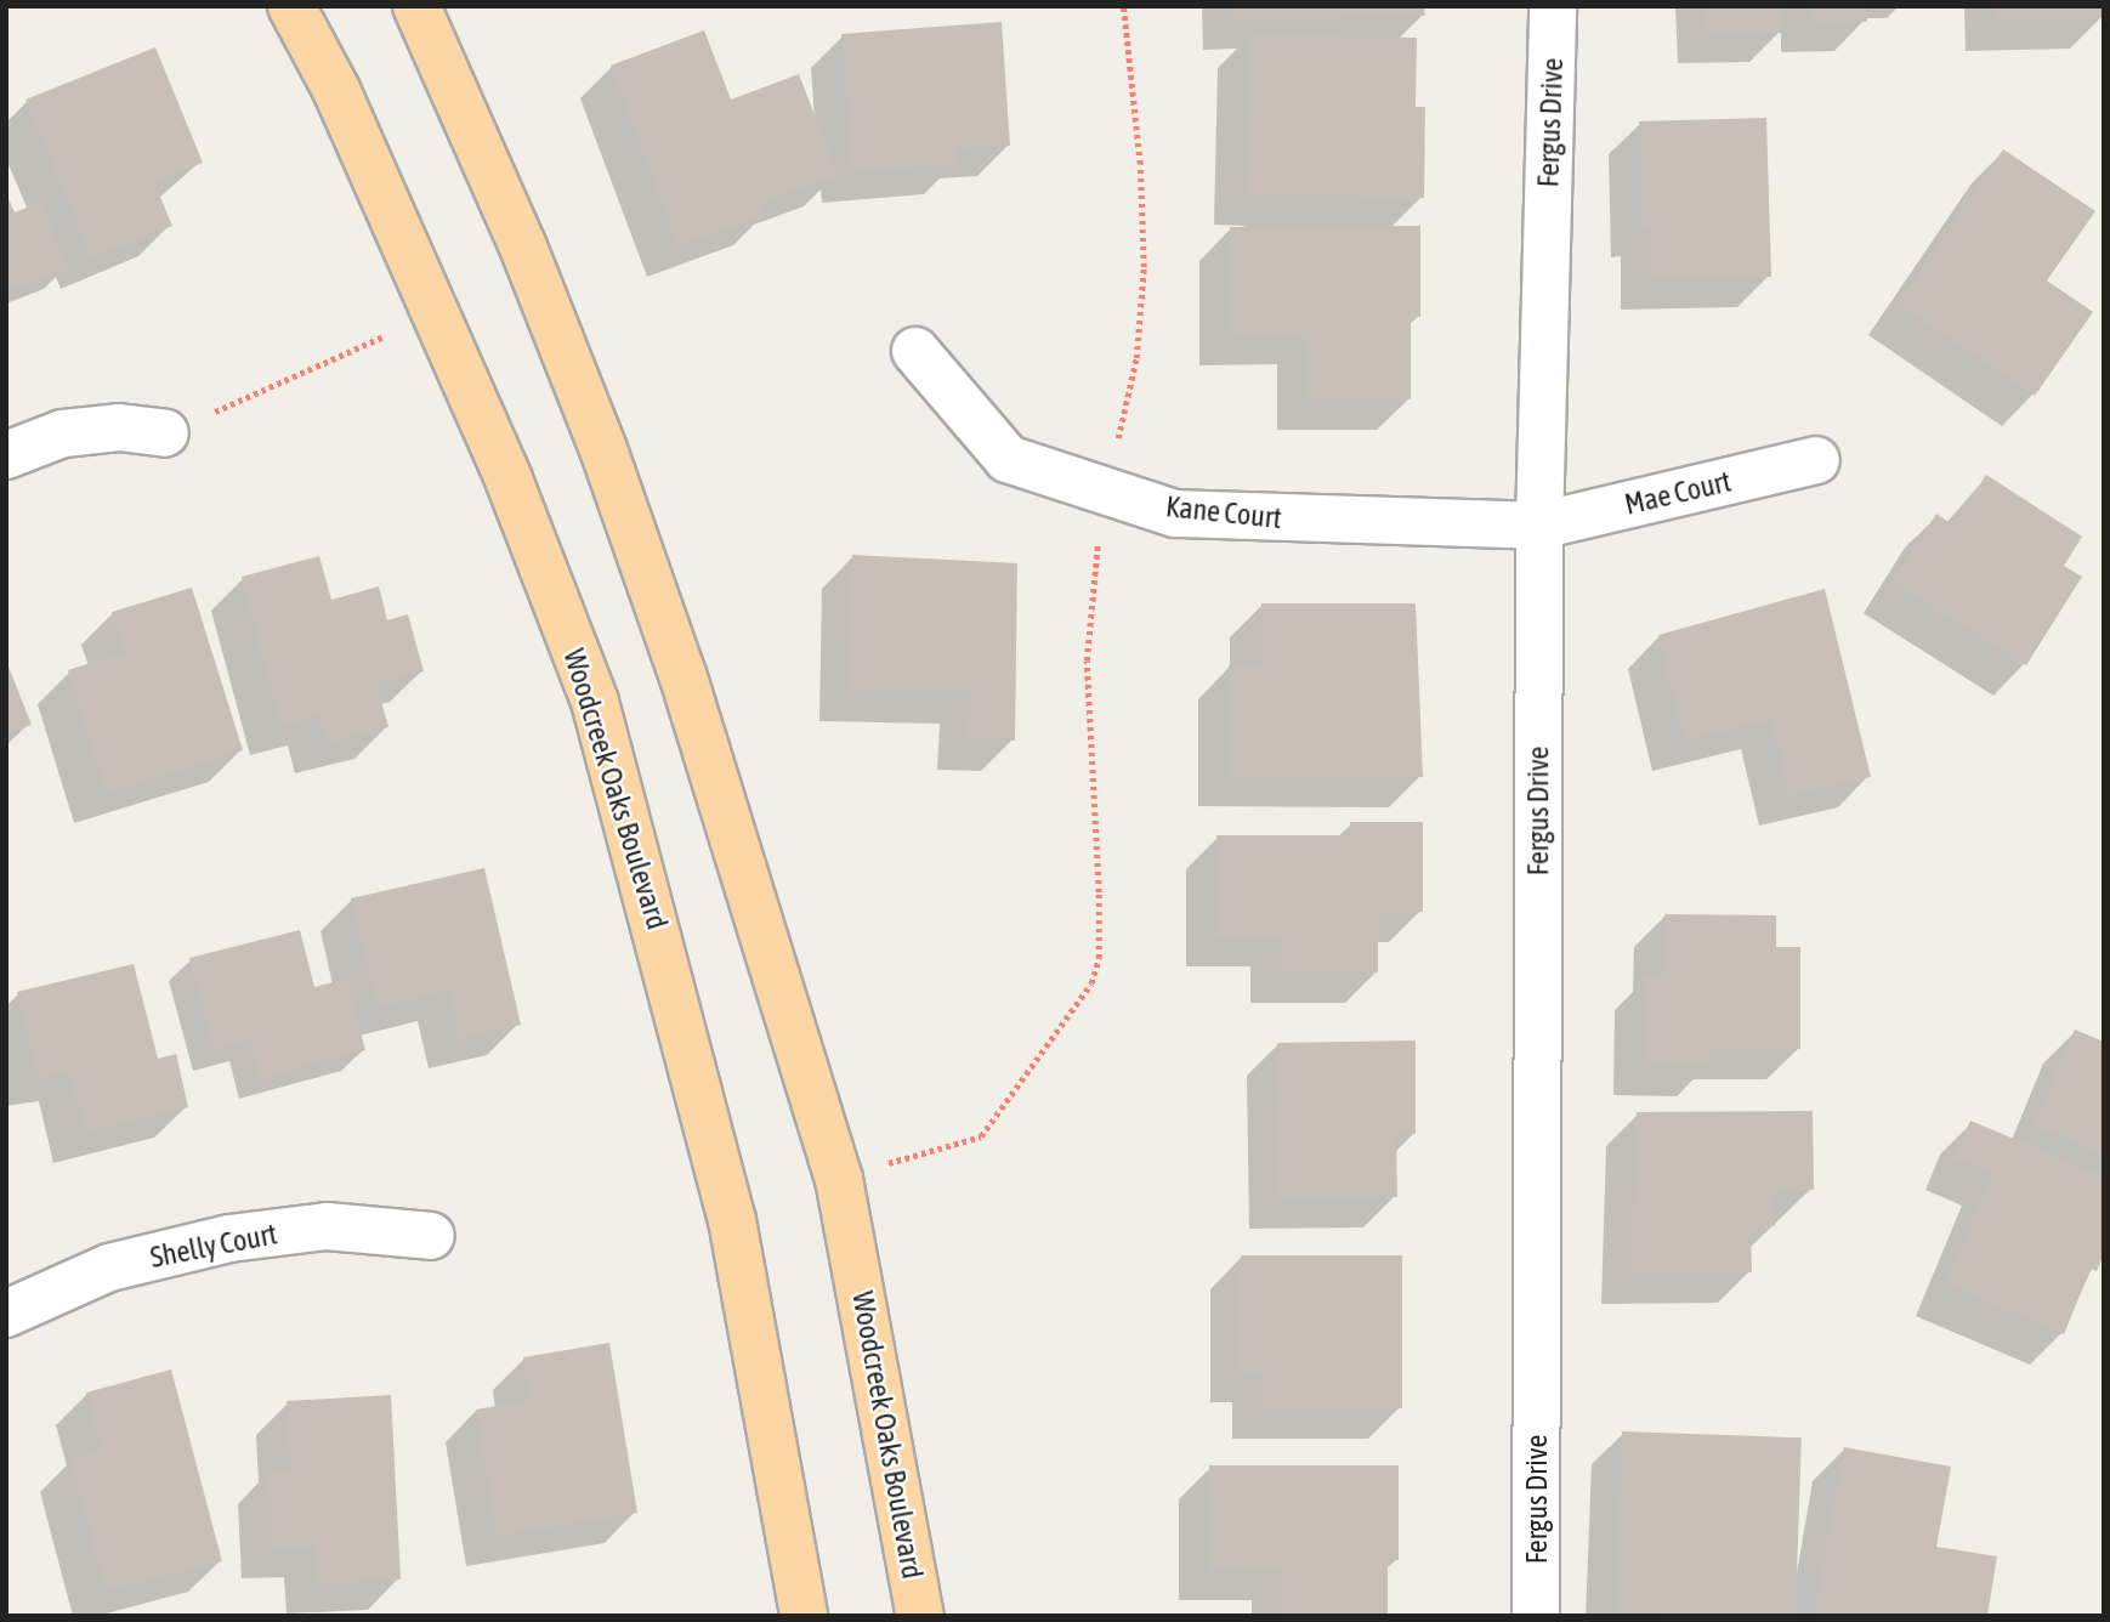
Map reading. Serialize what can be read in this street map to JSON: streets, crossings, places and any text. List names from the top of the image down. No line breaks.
{"streets":{"main road":["Woodcreek Oaks Boulevard"],"street":["Fergus Drive","Mae Court","Kane Court","Shelly Court"]},"crossings":[["Fergus Drive","Mae Court"],["Fergus Drive","Kane Court"],["Mae Court","Kane Court"]]}
